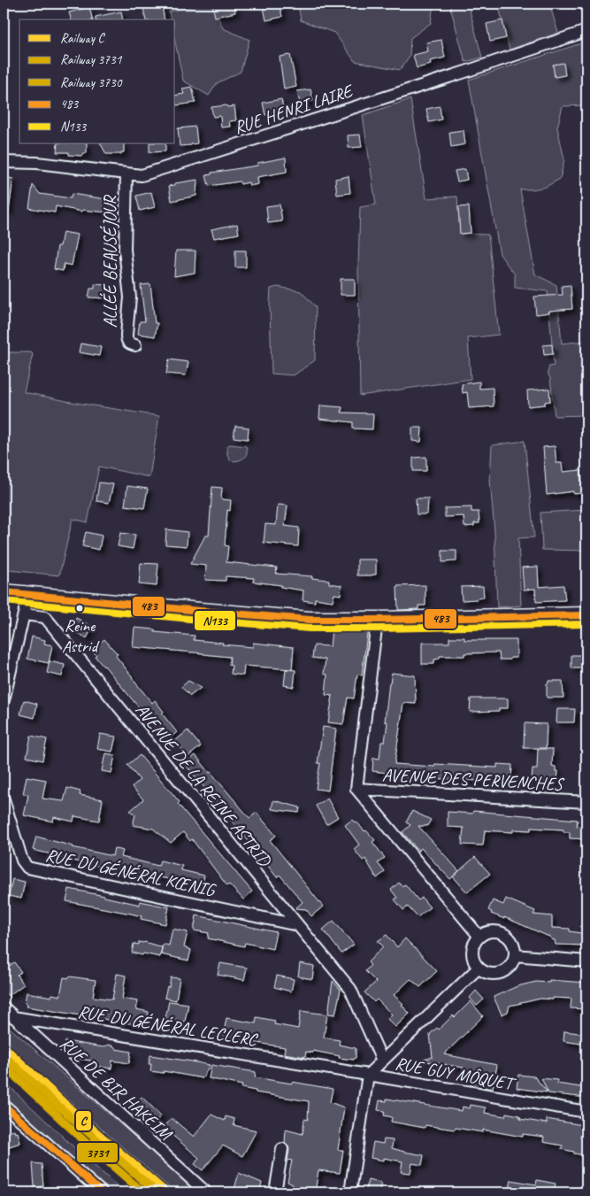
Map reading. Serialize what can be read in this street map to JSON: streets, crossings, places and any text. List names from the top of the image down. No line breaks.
{"streets":{"street":["RUE HENRI LAIRE","ALLÉE BEAUSÉJOUR","AVENUE DES PERVENCHES","AVENUE DE LA REINE ASTRID","RUE DU GÉNÉRAL KŒNIG","RUE DU GÉNÉRAL LECLERC","RUE GUY MÔQUET","RUE DE BIR HAKEIM"]},"crossings":[["RUE HENRI LAIRE","ALLÉE BEAUSÉJOUR"],["AVENUE DE LA REINE ASTRID","RUE DU GÉNÉRAL KŒNIG"],["RUE DU GÉNÉRAL LECLERC","RUE GUY MÔQUET"],["RUE DU GÉNÉRAL LECLERC","RUE DE BIR HAKEIM"]],"places":["Reine Astrid"],"lines":["transit line 483","transit line N133","rail line C","rail line 3730","rail line 3731"],"legend":["Railway C","Railway 3731","Railway 3730","483","N133"]}
